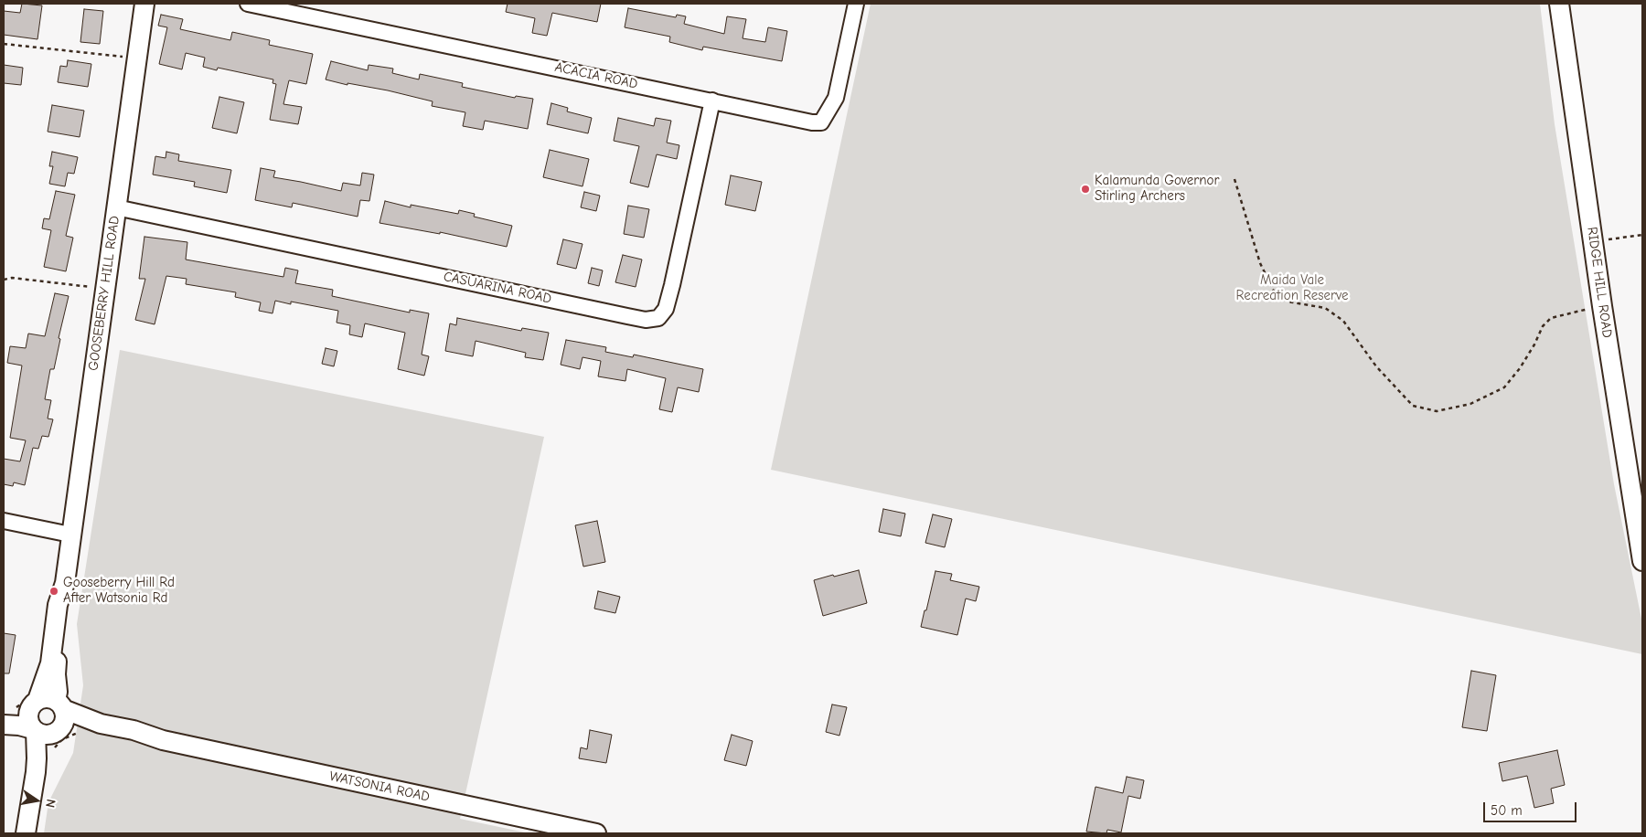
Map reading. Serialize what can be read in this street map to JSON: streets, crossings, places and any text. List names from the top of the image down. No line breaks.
{"streets":{"street":["ACACIA ROAD","RIDGE HILL ROAD","CASUARINA ROAD","GOOSEBERRY HILL ROAD","WATSONIA ROAD"]},"crossings":[["ACACIA ROAD","CASUARINA ROAD"],["CASUARINA ROAD","GOOSEBERRY HILL ROAD"],["GOOSEBERRY HILL ROAD","WATSONIA ROAD"]],"parks":["Maida Vale Recreation Reserve"],"places":["Kalamunda Governor Stirling Archers","Gooseberry Hill Rd After Watsonia Rd"],"scale_bar":"50 m","north":"right"}
